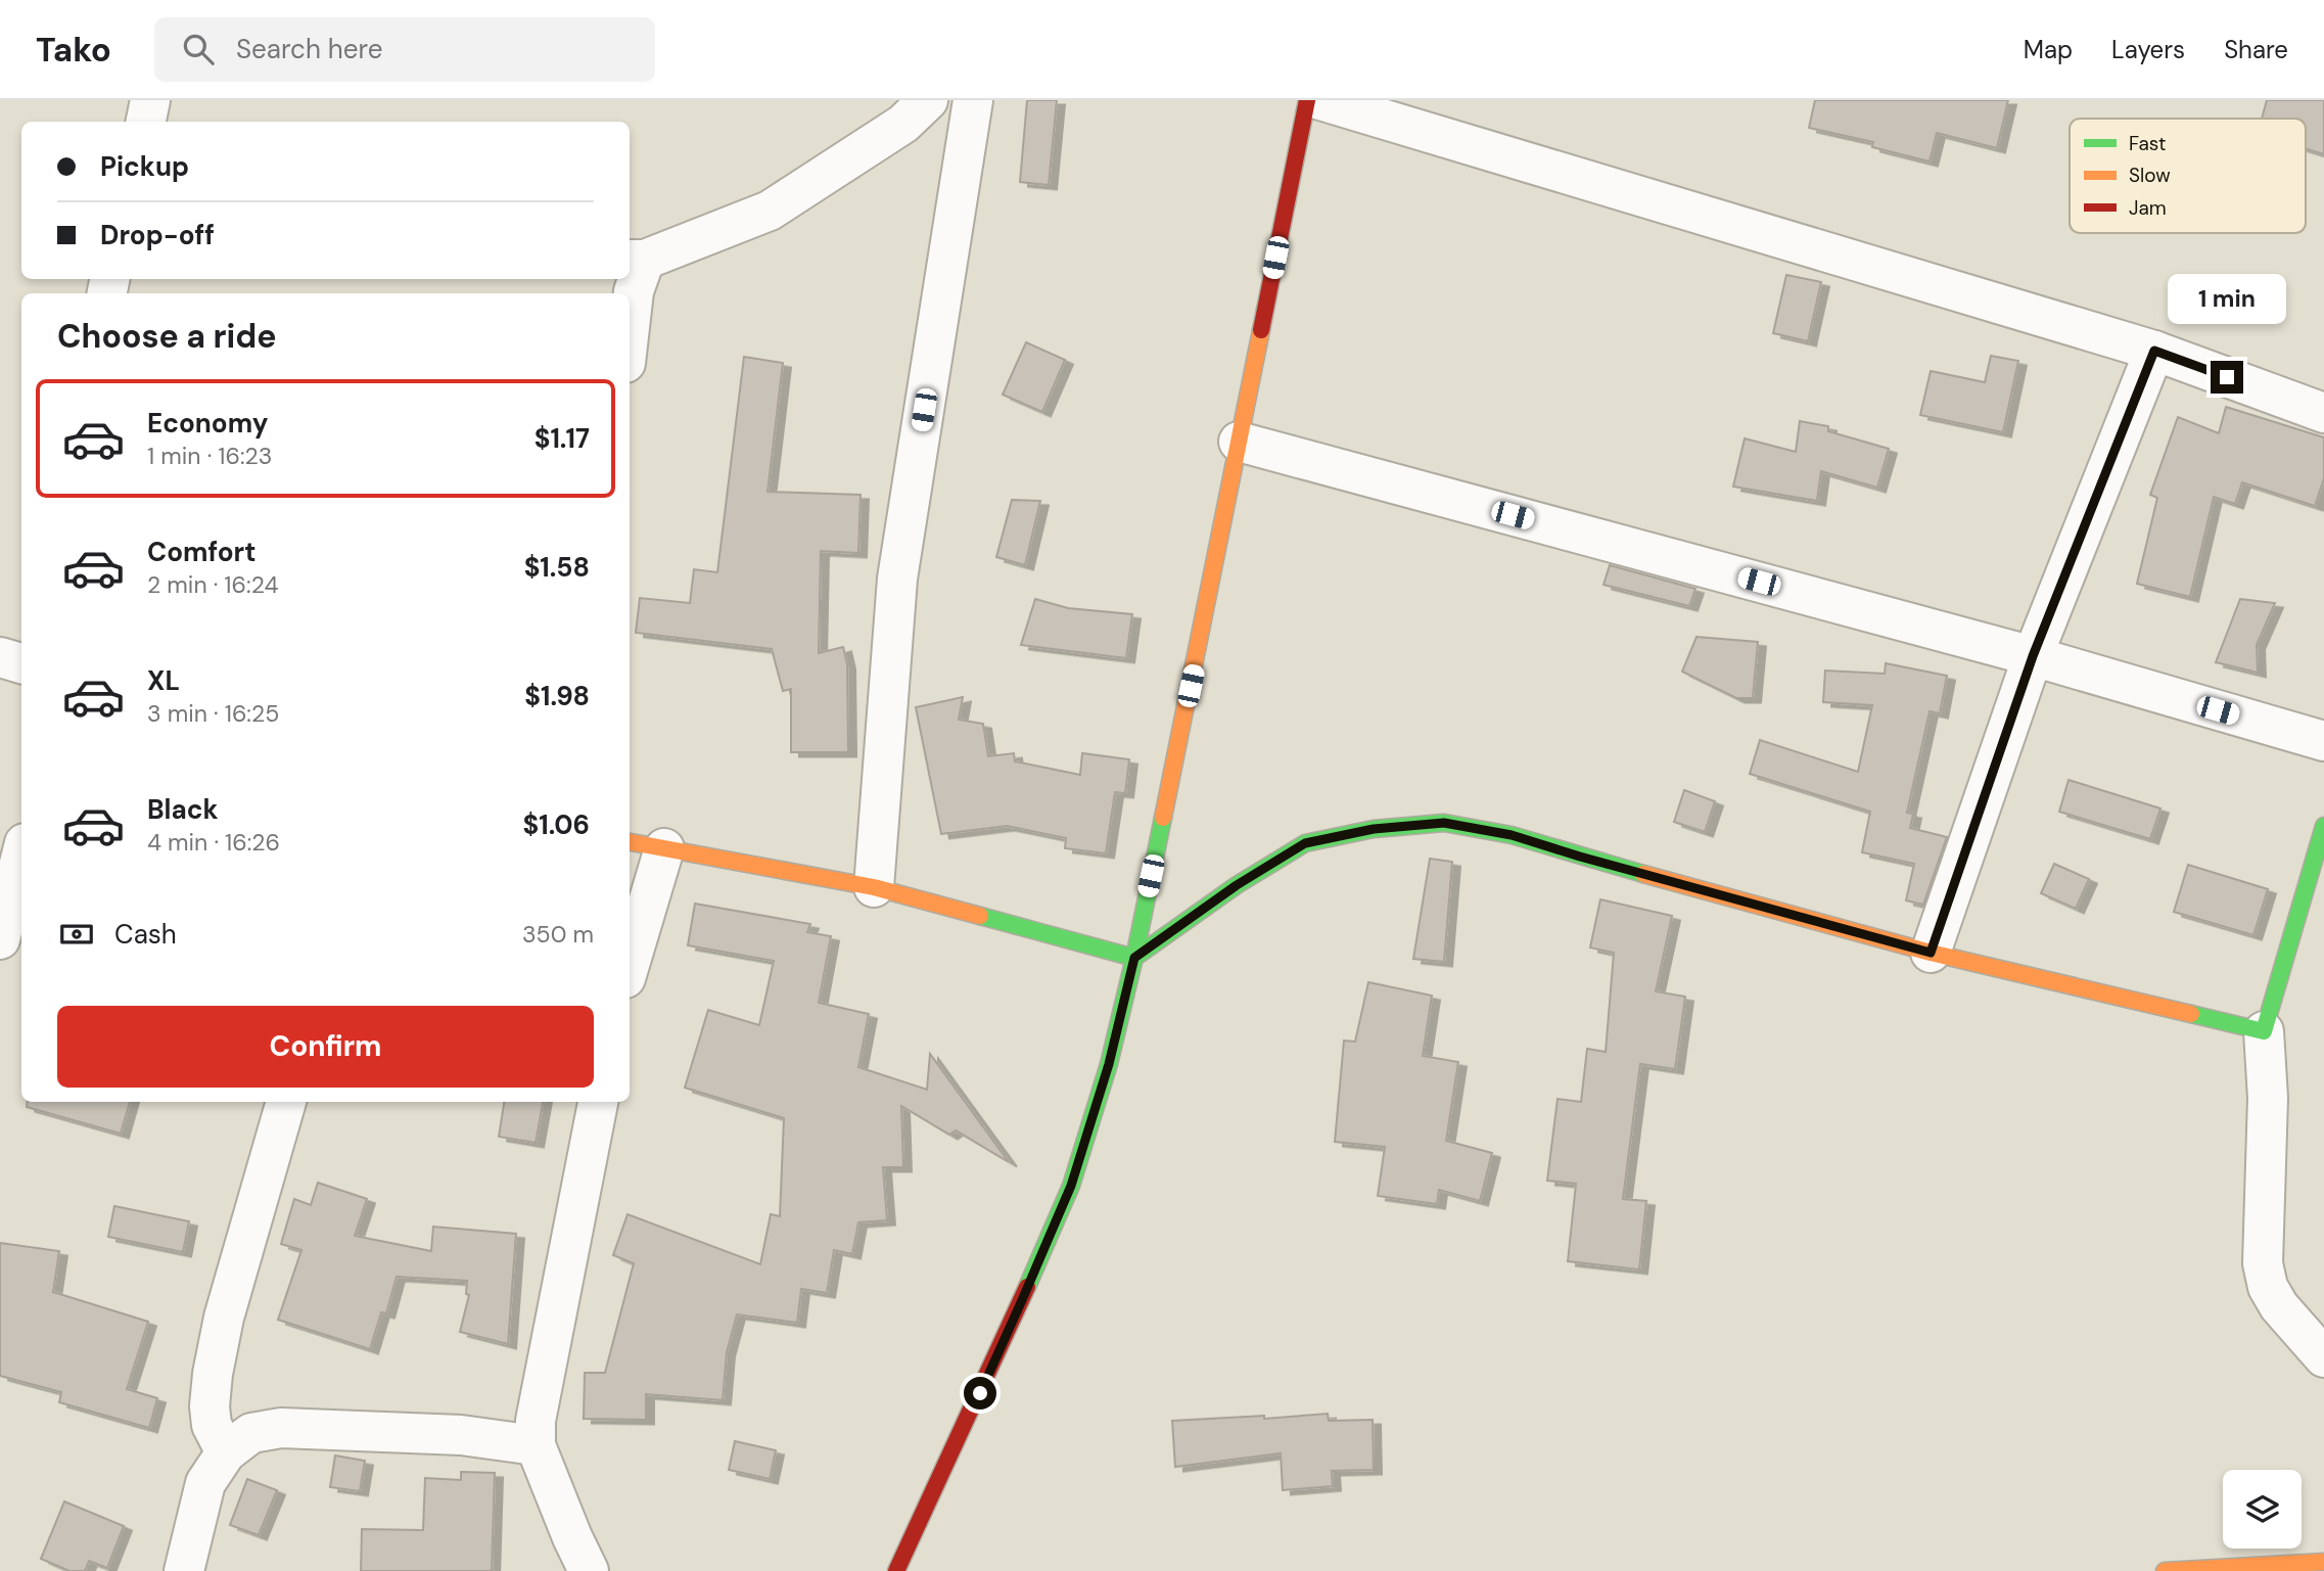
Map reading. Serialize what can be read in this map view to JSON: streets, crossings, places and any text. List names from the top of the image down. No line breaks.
{"legend":["Fast","Slow","Jam"],"page":{"header":"Tako","search":"Search here","nav":["Map","Layers","Share"],"banner":["Pickup","Drop-off"],"bubble":"1 min","heading":"Choose a ride","list":[{"name":"Economy","note":"1 min · 16:23","value":"$1.17"},{"name":"Comfort","note":"2 min · 16:24","value":"$1.58"},{"name":"XL","note":"3 min · 16:25","value":"$1.98"},{"name":"Black","note":"4 min · 16:26","value":"$1.06"}],"pay":["Cash","350 m"],"buttons":"Confirm"}}
